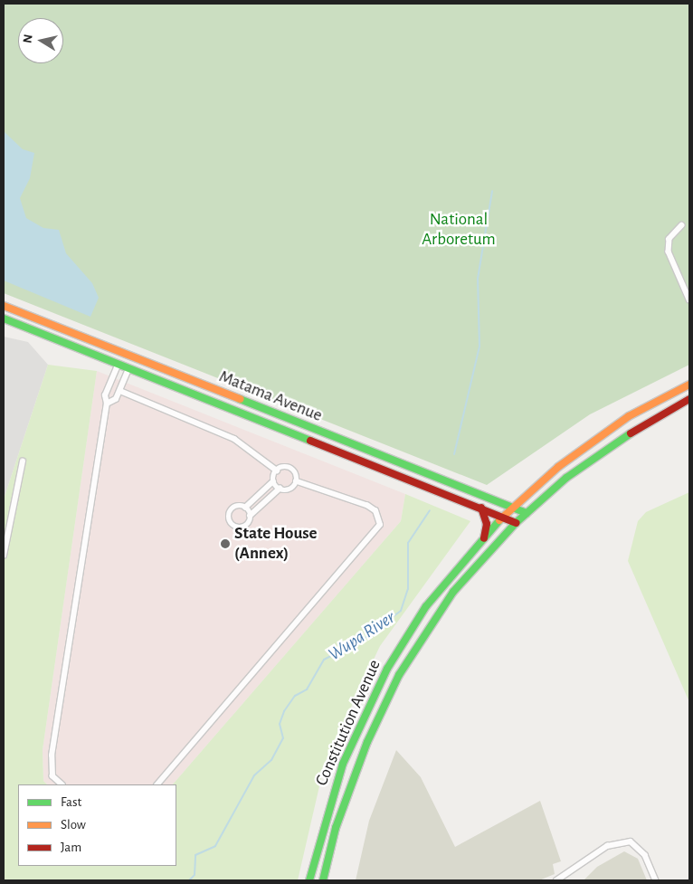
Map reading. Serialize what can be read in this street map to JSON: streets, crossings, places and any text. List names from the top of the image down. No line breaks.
{"streets":{"main road":["Matama Avenue","Constitution Avenue"]},"crossings":[["Matama Avenue","Constitution Avenue"]],"water":["Wupa River"],"parks":["National Arboretum"],"places":["State House (Annex)"],"legend":["Fast","Slow","Jam"],"north":"left"}
